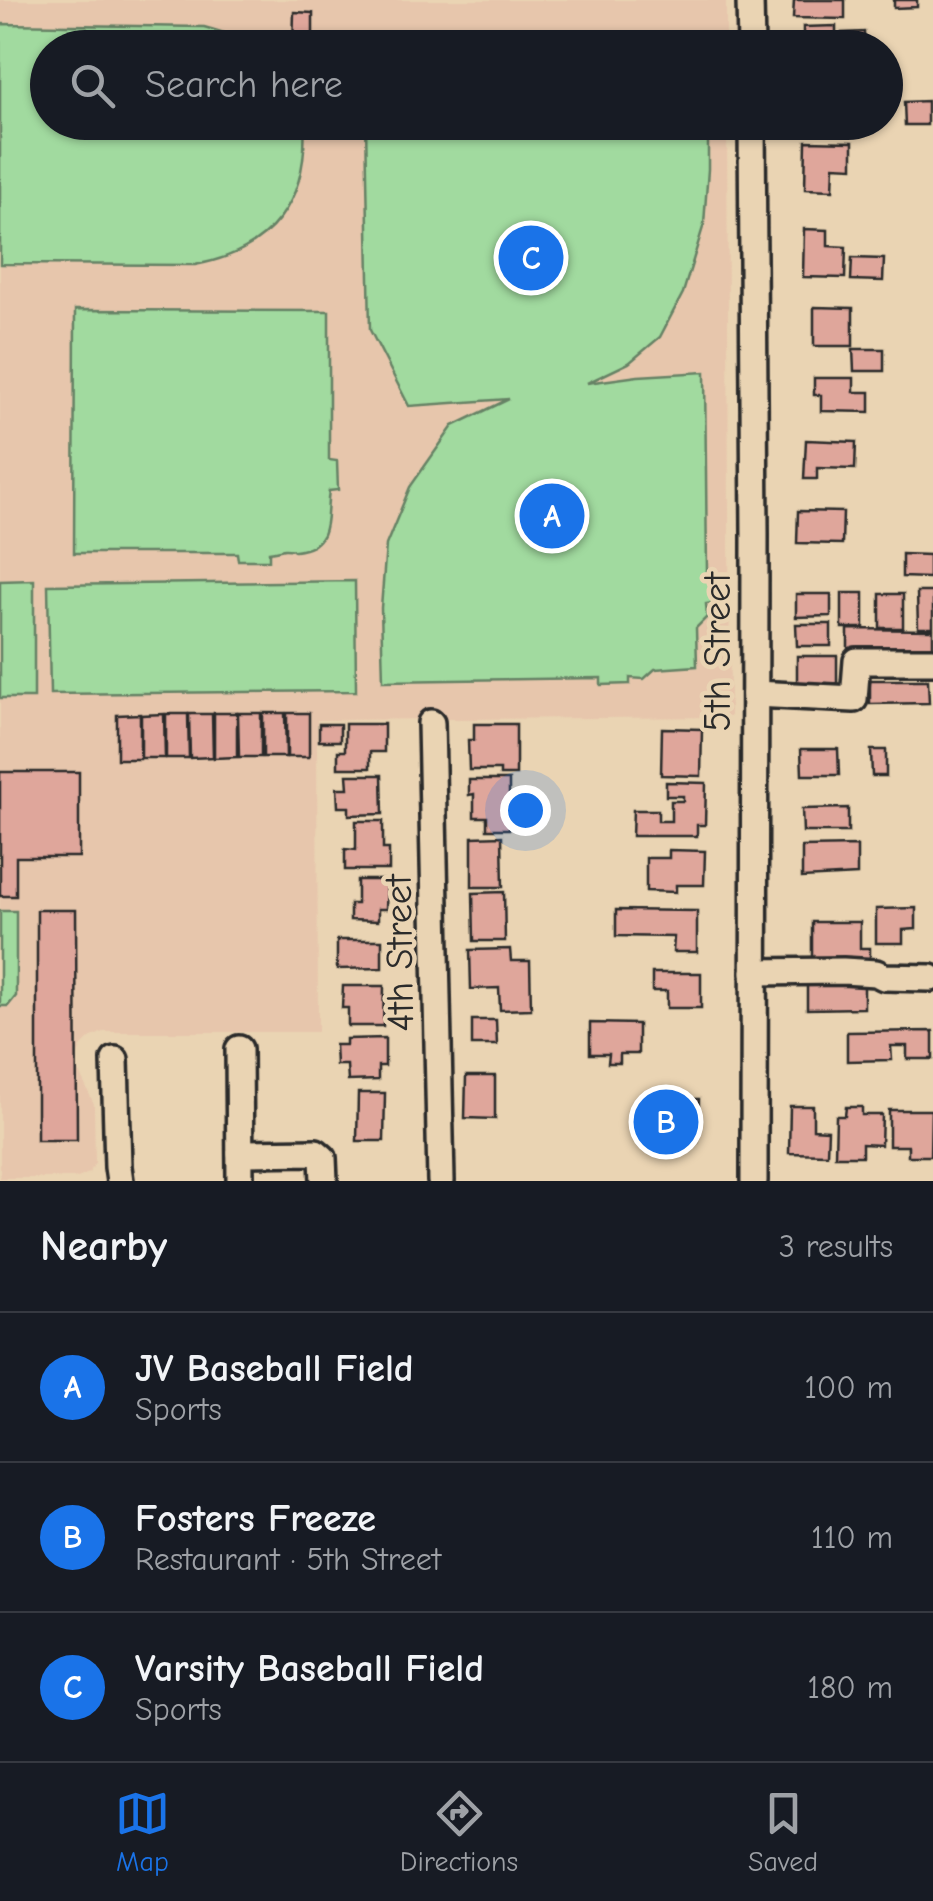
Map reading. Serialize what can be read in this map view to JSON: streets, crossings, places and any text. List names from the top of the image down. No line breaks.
{"streets":{"street":["5th Street","4th Street"]},"page":{"search":"Search here","pins":["C","A","B"],"heading":["Nearby","3 results"],"list":[{"mark":"A","name":"JV Baseball Field","note":"Sports","value":"100 m"},{"mark":"B","name":"Fosters Freeze","note":"Restaurant · 5th Street","value":"110 m"},{"mark":"C","name":"Varsity Baseball Field","note":"Sports","value":"180 m"}],"nav":["Map","Directions","Saved"]}}
